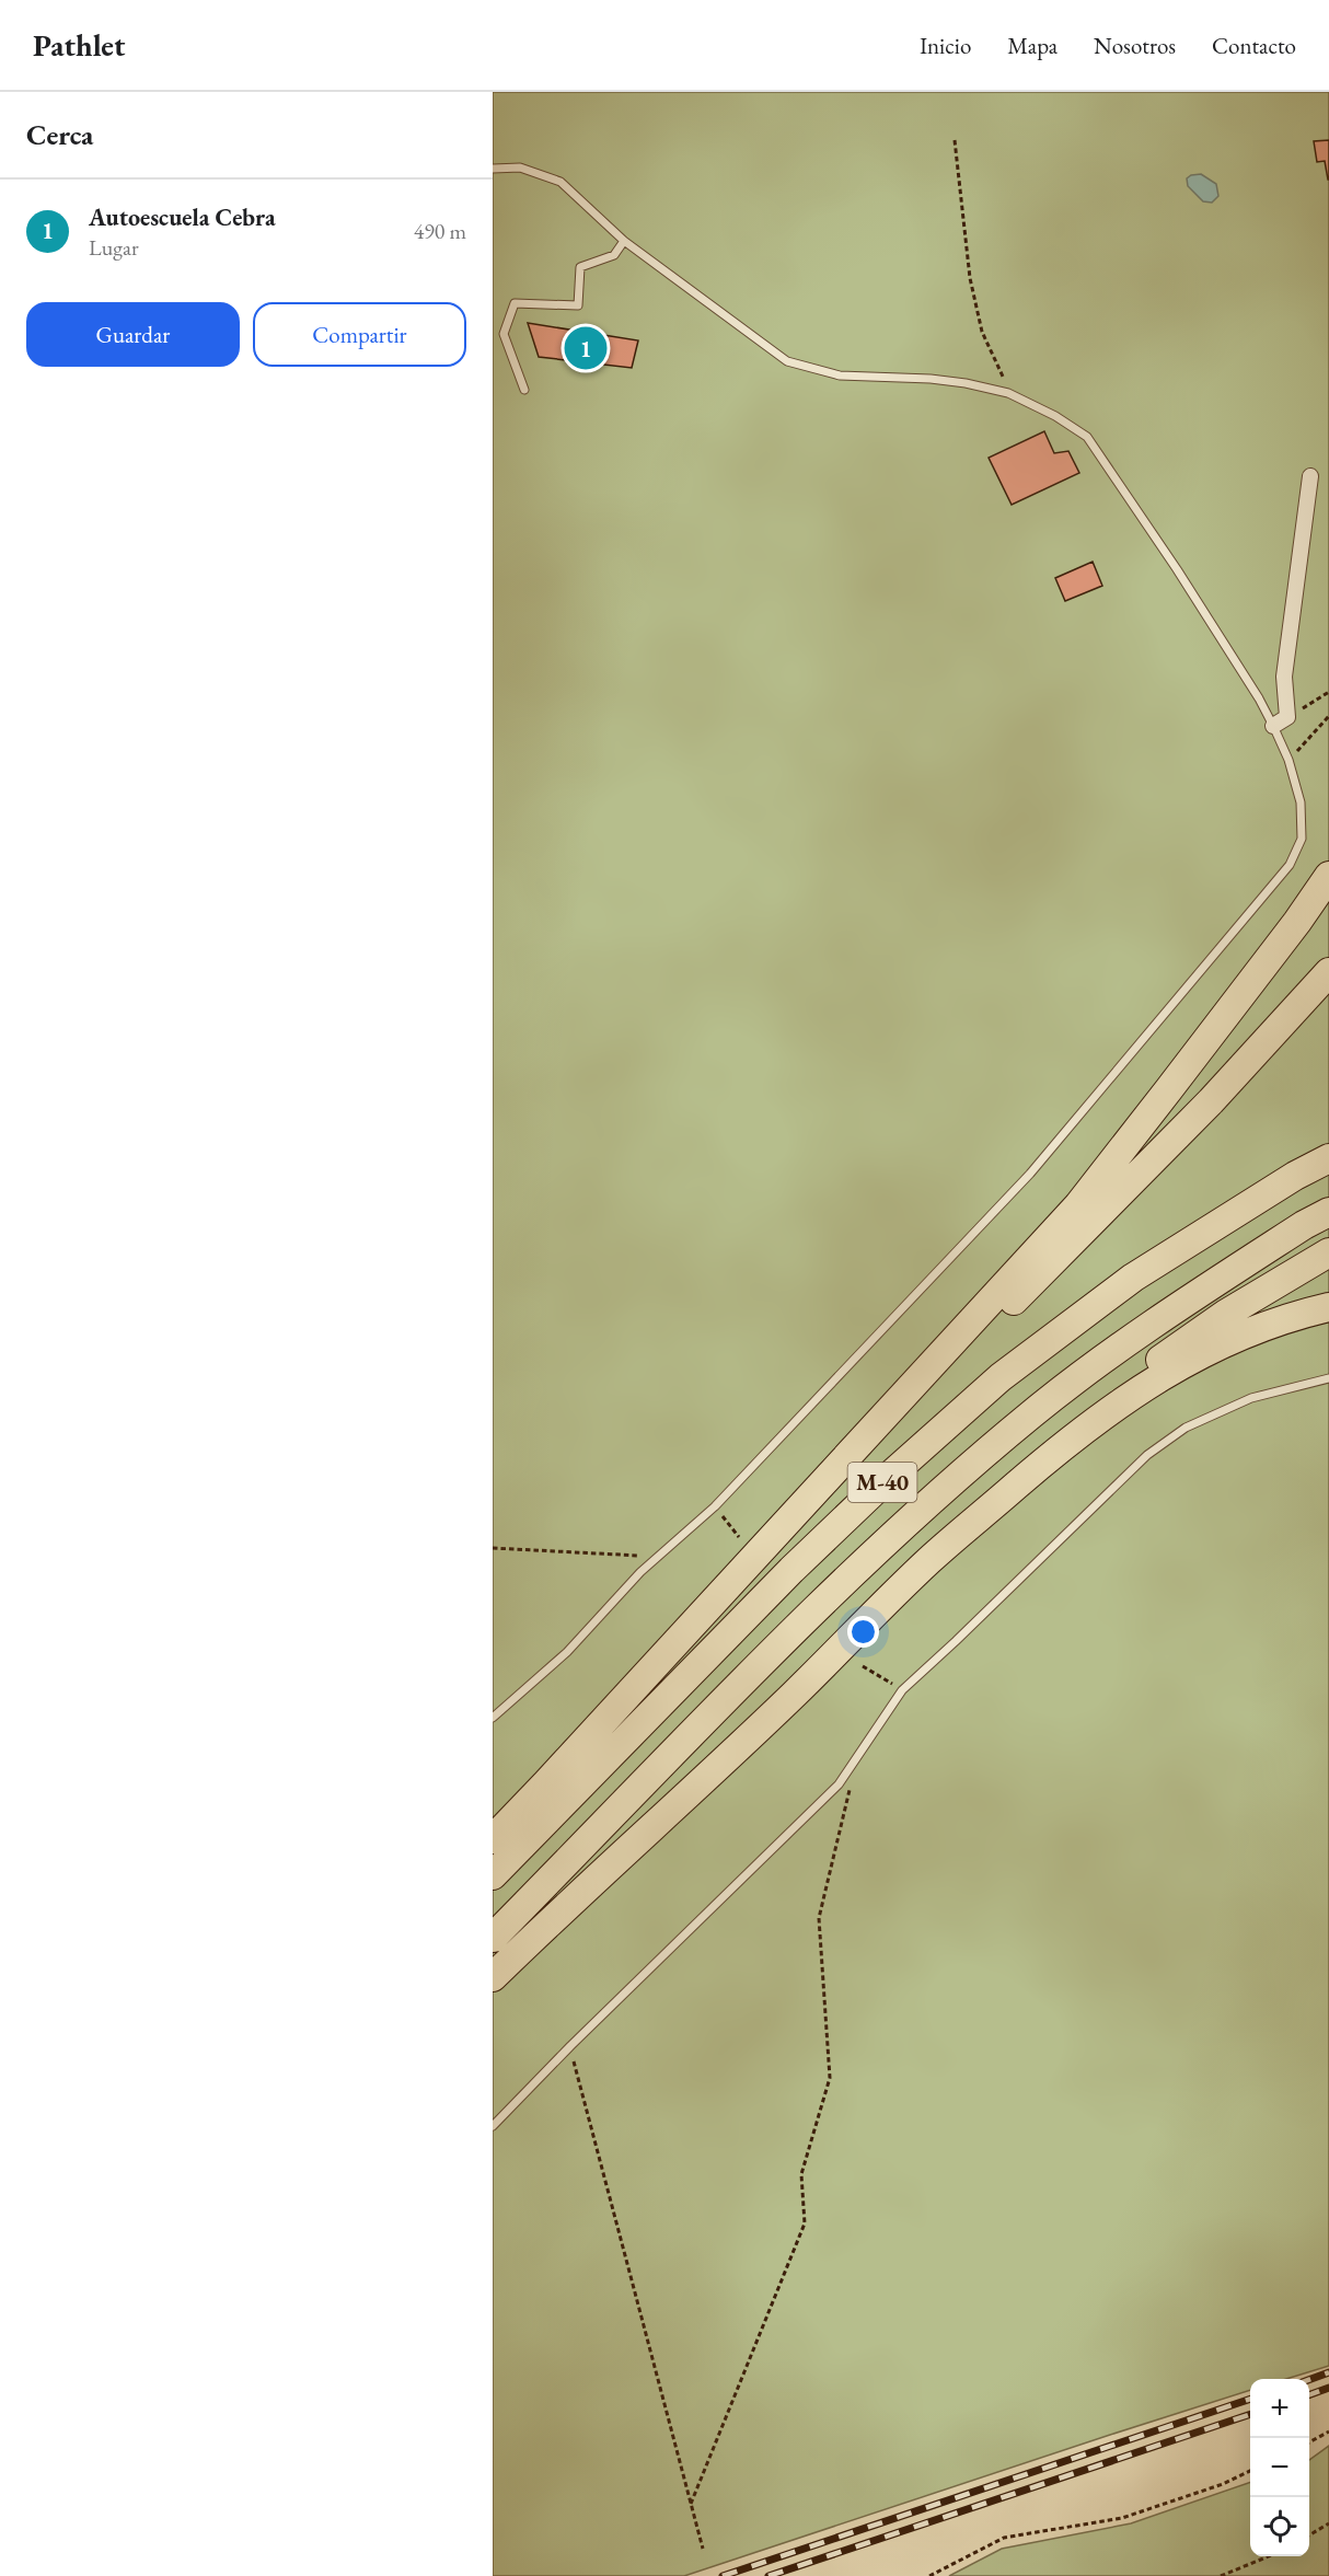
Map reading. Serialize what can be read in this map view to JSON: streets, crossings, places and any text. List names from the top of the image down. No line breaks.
{"streets":{"highway":["M-40"]},"page":{"header":"Pathlet","nav":["Inicio","Mapa","Nosotros","Contacto"],"heading":"Cerca","list":[{"mark":"1","name":"Autoescuela Cebra","note":"Lugar","value":"490 m"}],"buttons":["Guardar","Compartir"],"pins":"1","map_buttons":["+","−"]}}
